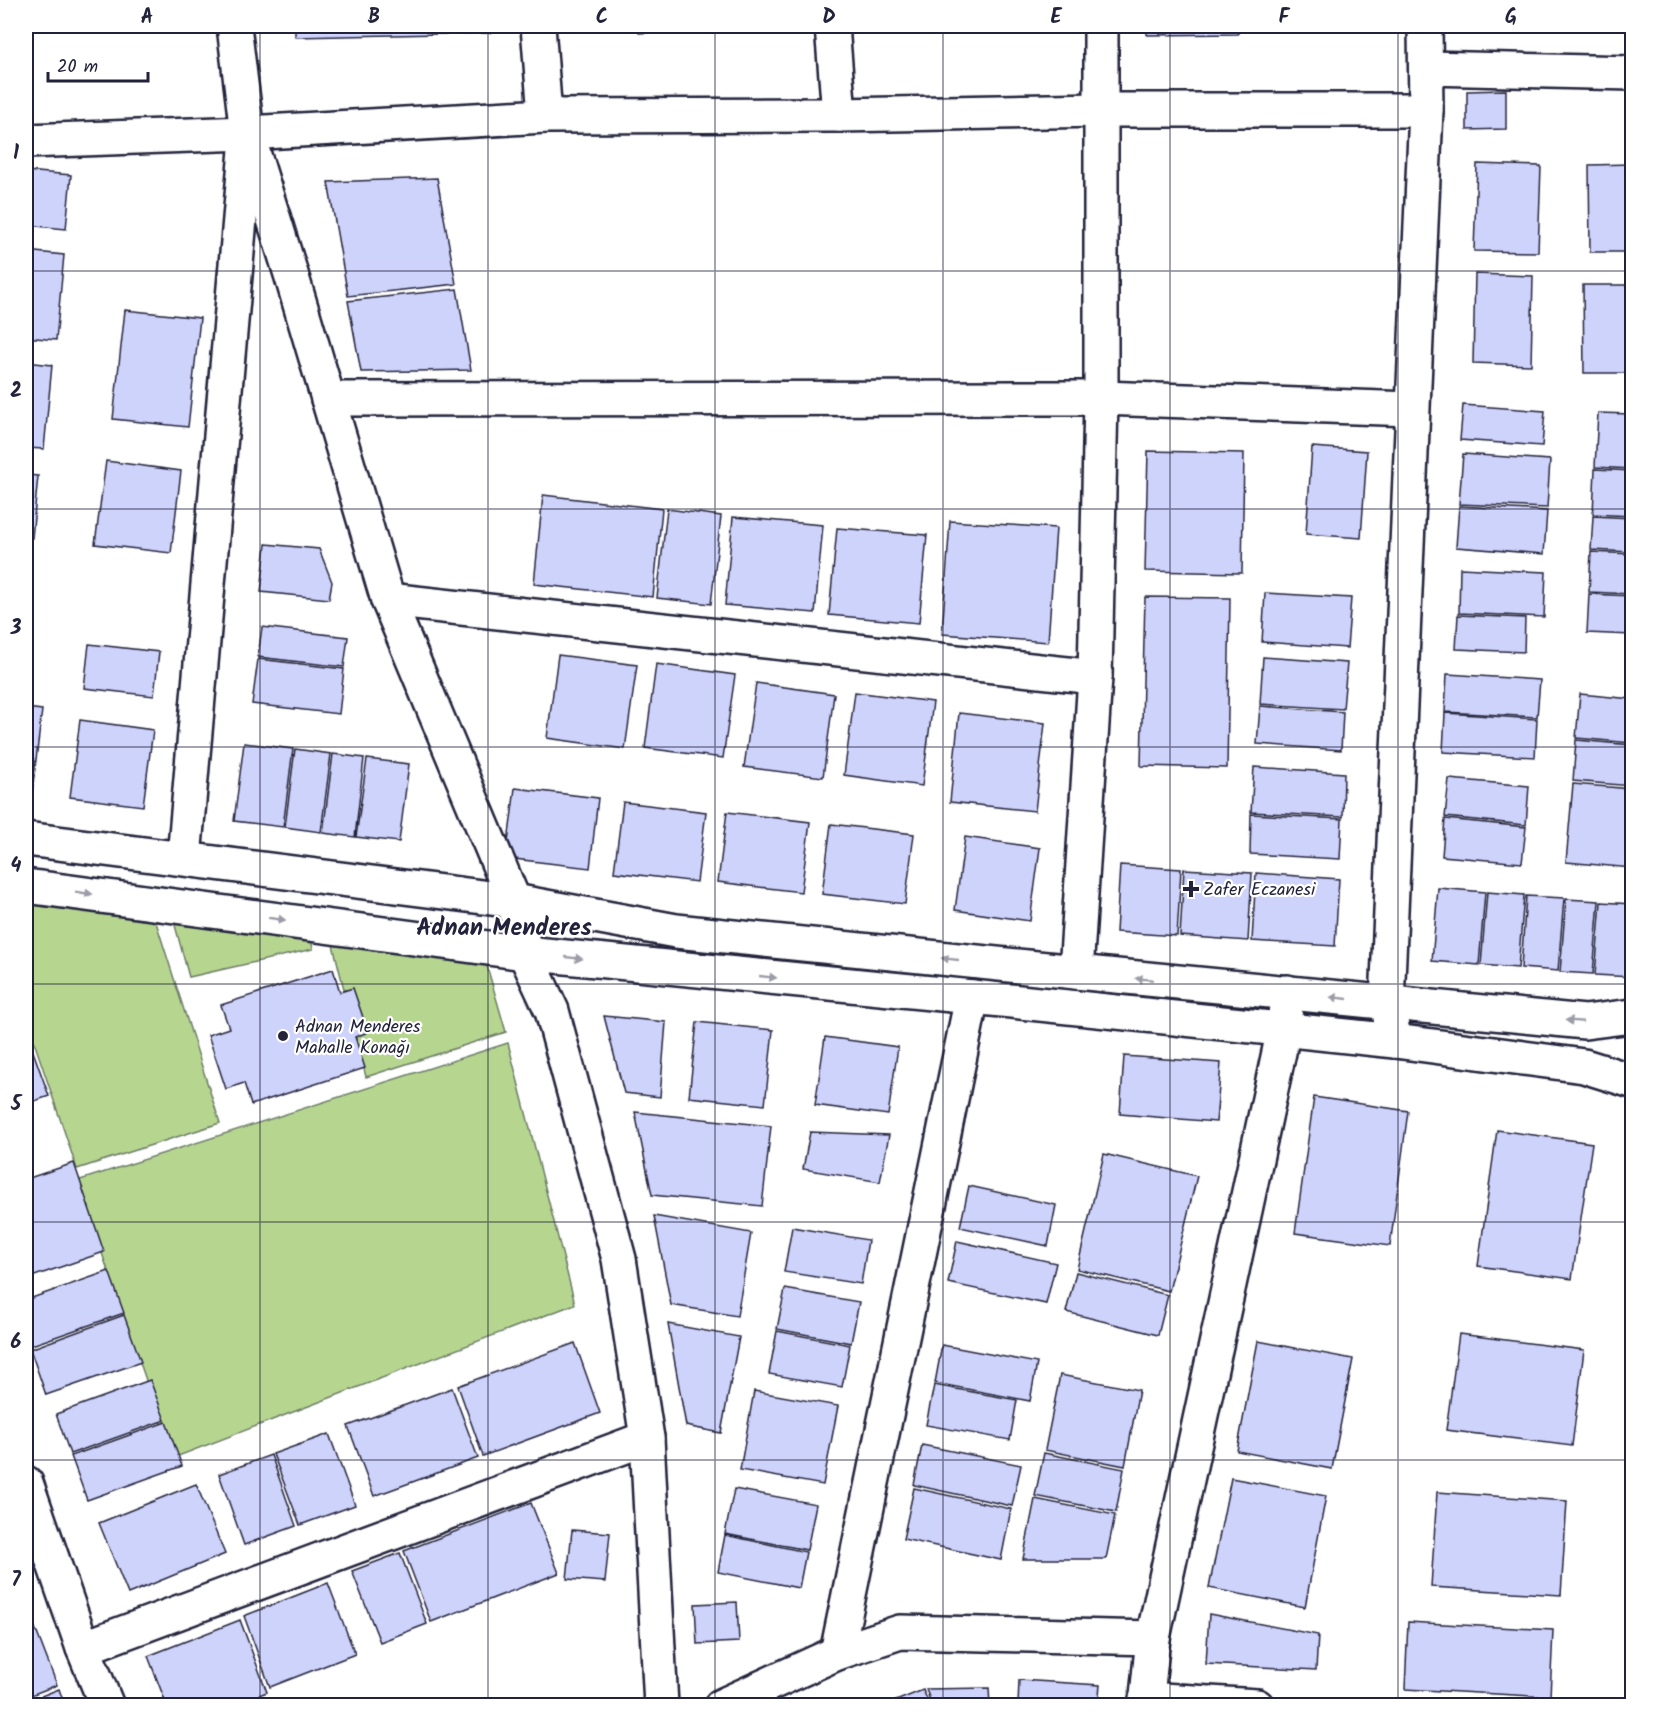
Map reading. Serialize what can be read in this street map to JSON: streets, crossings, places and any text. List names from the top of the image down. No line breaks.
{"districts":["Adnan Menderes"],"places":{"health":["Zafer Eczanesi"],"other":["Adnan Menderes Mahalle Konağı"]},"scale_bar":"20 m","grid":{"columns":["A","B","C","D","E","F","G"],"rows":["1","2","3","4","5","6","7"]}}
